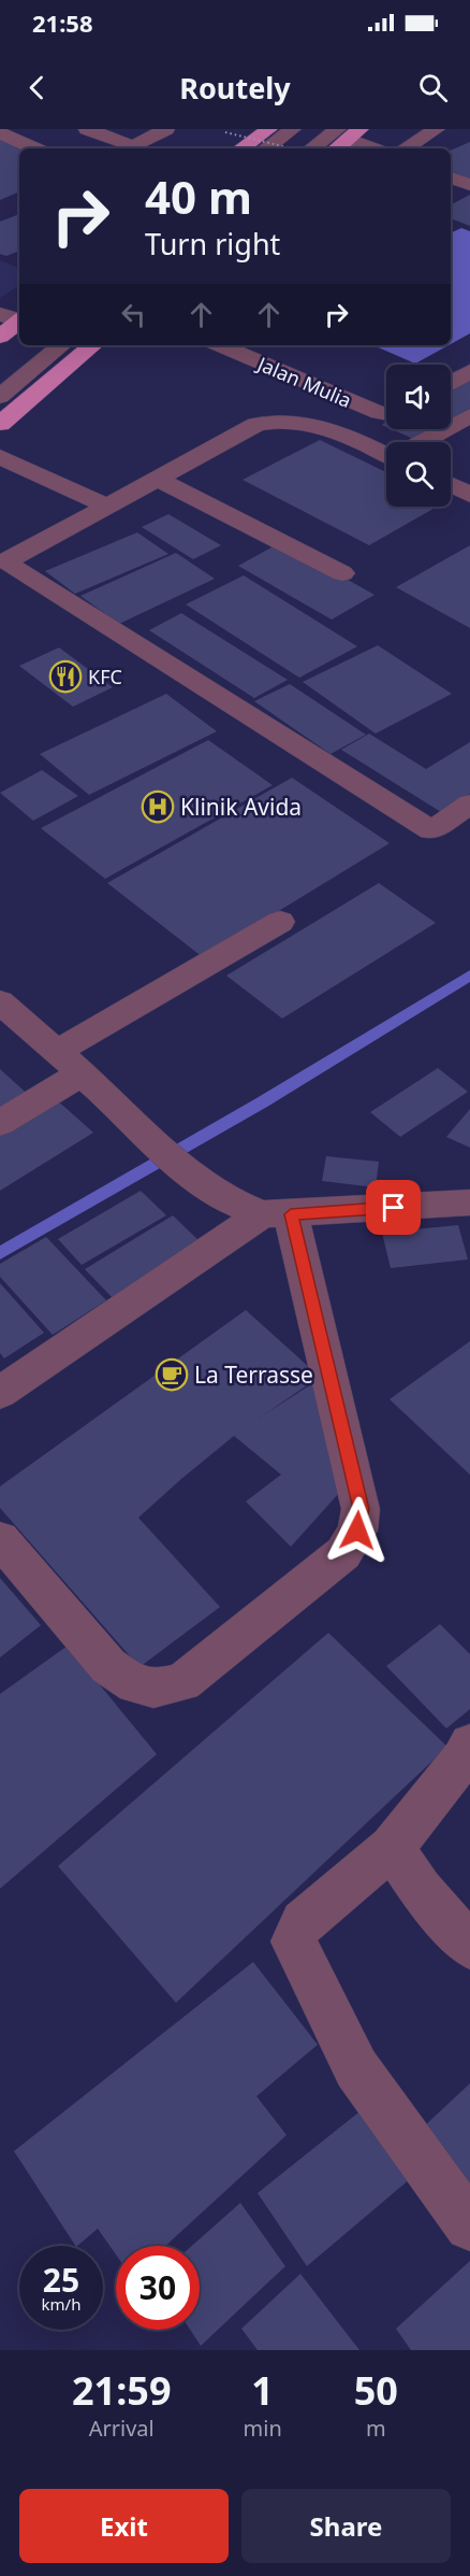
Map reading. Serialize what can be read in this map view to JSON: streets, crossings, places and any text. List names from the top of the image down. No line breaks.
{"streets":{"street":["Jalan Mulia"]},"places":{"restaurant":["KFC"],"hospital":["Klinik Avida"],"cafe":["La Terrasse"]},"page":{"status":"21:58","header":"Routely","turn":["40 m","Turn right"],"speed":"25 km/h","limit":"30","eta":["21:59","Arrival","1","min","50","m"],"buttons":["Exit","Share"]}}
